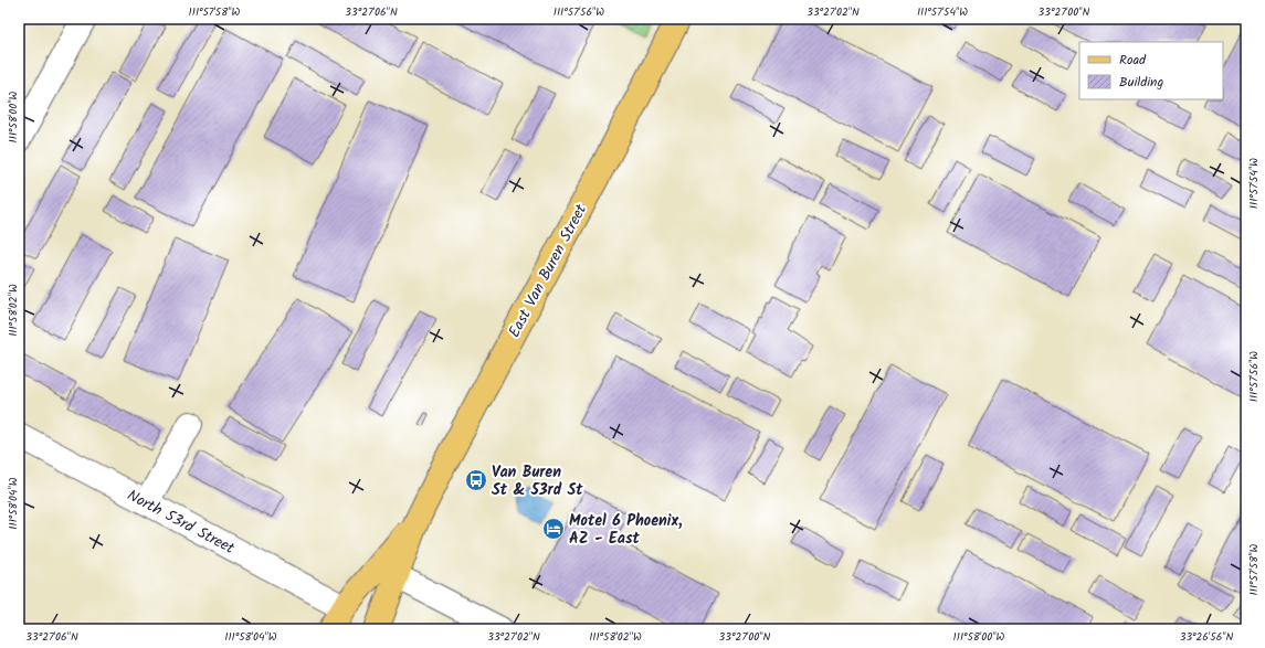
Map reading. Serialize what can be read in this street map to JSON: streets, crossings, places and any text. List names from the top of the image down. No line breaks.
{"streets":{"main road":["East Van Buren Street"],"street":["North 53rd Street"]},"crossings":[["East Van Buren Street","North 53rd Street"]],"places":{"bus stop":["Van Buren St & 53rd St"],"hotel":["Motel 6 Phoenix, AZ - East"]},"legend":["Road","Building"],"coordinates":["111°57'58\"W","33°27'06\"N","111°57'56\"W","33°27'02\"N","111°57'54\"W","33°27'00\"N","111°58'00\"W","111°58'02\"W","111°58'04\"W","33°26'56\"N"]}
